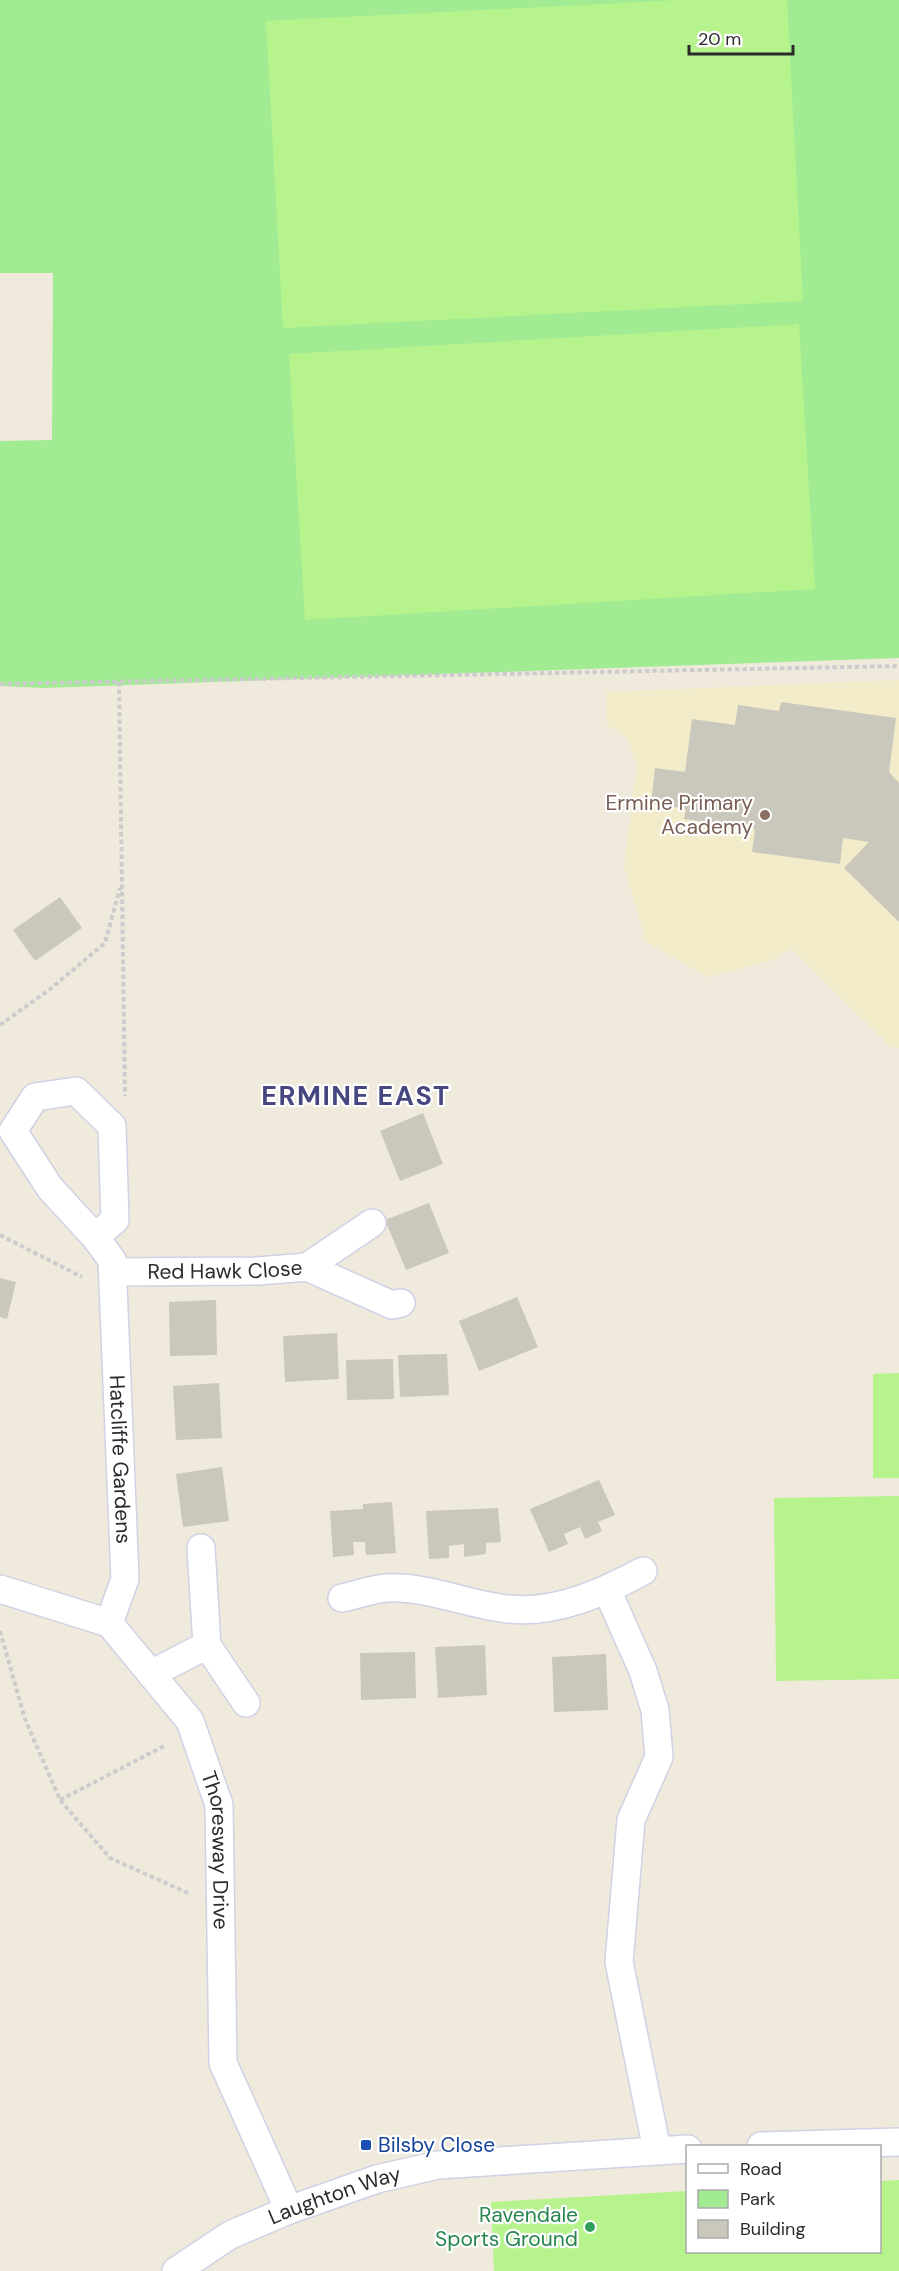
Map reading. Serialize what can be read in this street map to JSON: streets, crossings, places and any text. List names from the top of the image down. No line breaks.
{"streets":{"street":["Red Hawk Close","Hatcliffe Gardens","Thoresway Drive","Laughton Way"]},"crossings":[["Red Hawk Close","Hatcliffe Gardens"],["Hatcliffe Gardens","Thoresway Drive"],["Thoresway Drive","Laughton Way"]],"districts":["ERMINE EAST"],"places":{"other":["Ermine Primary Academy","Ravendale Sports Ground"],"transit":["Bilsby Close"]},"legend":["Road","Park","Building"],"scale_bar":"20 m"}
